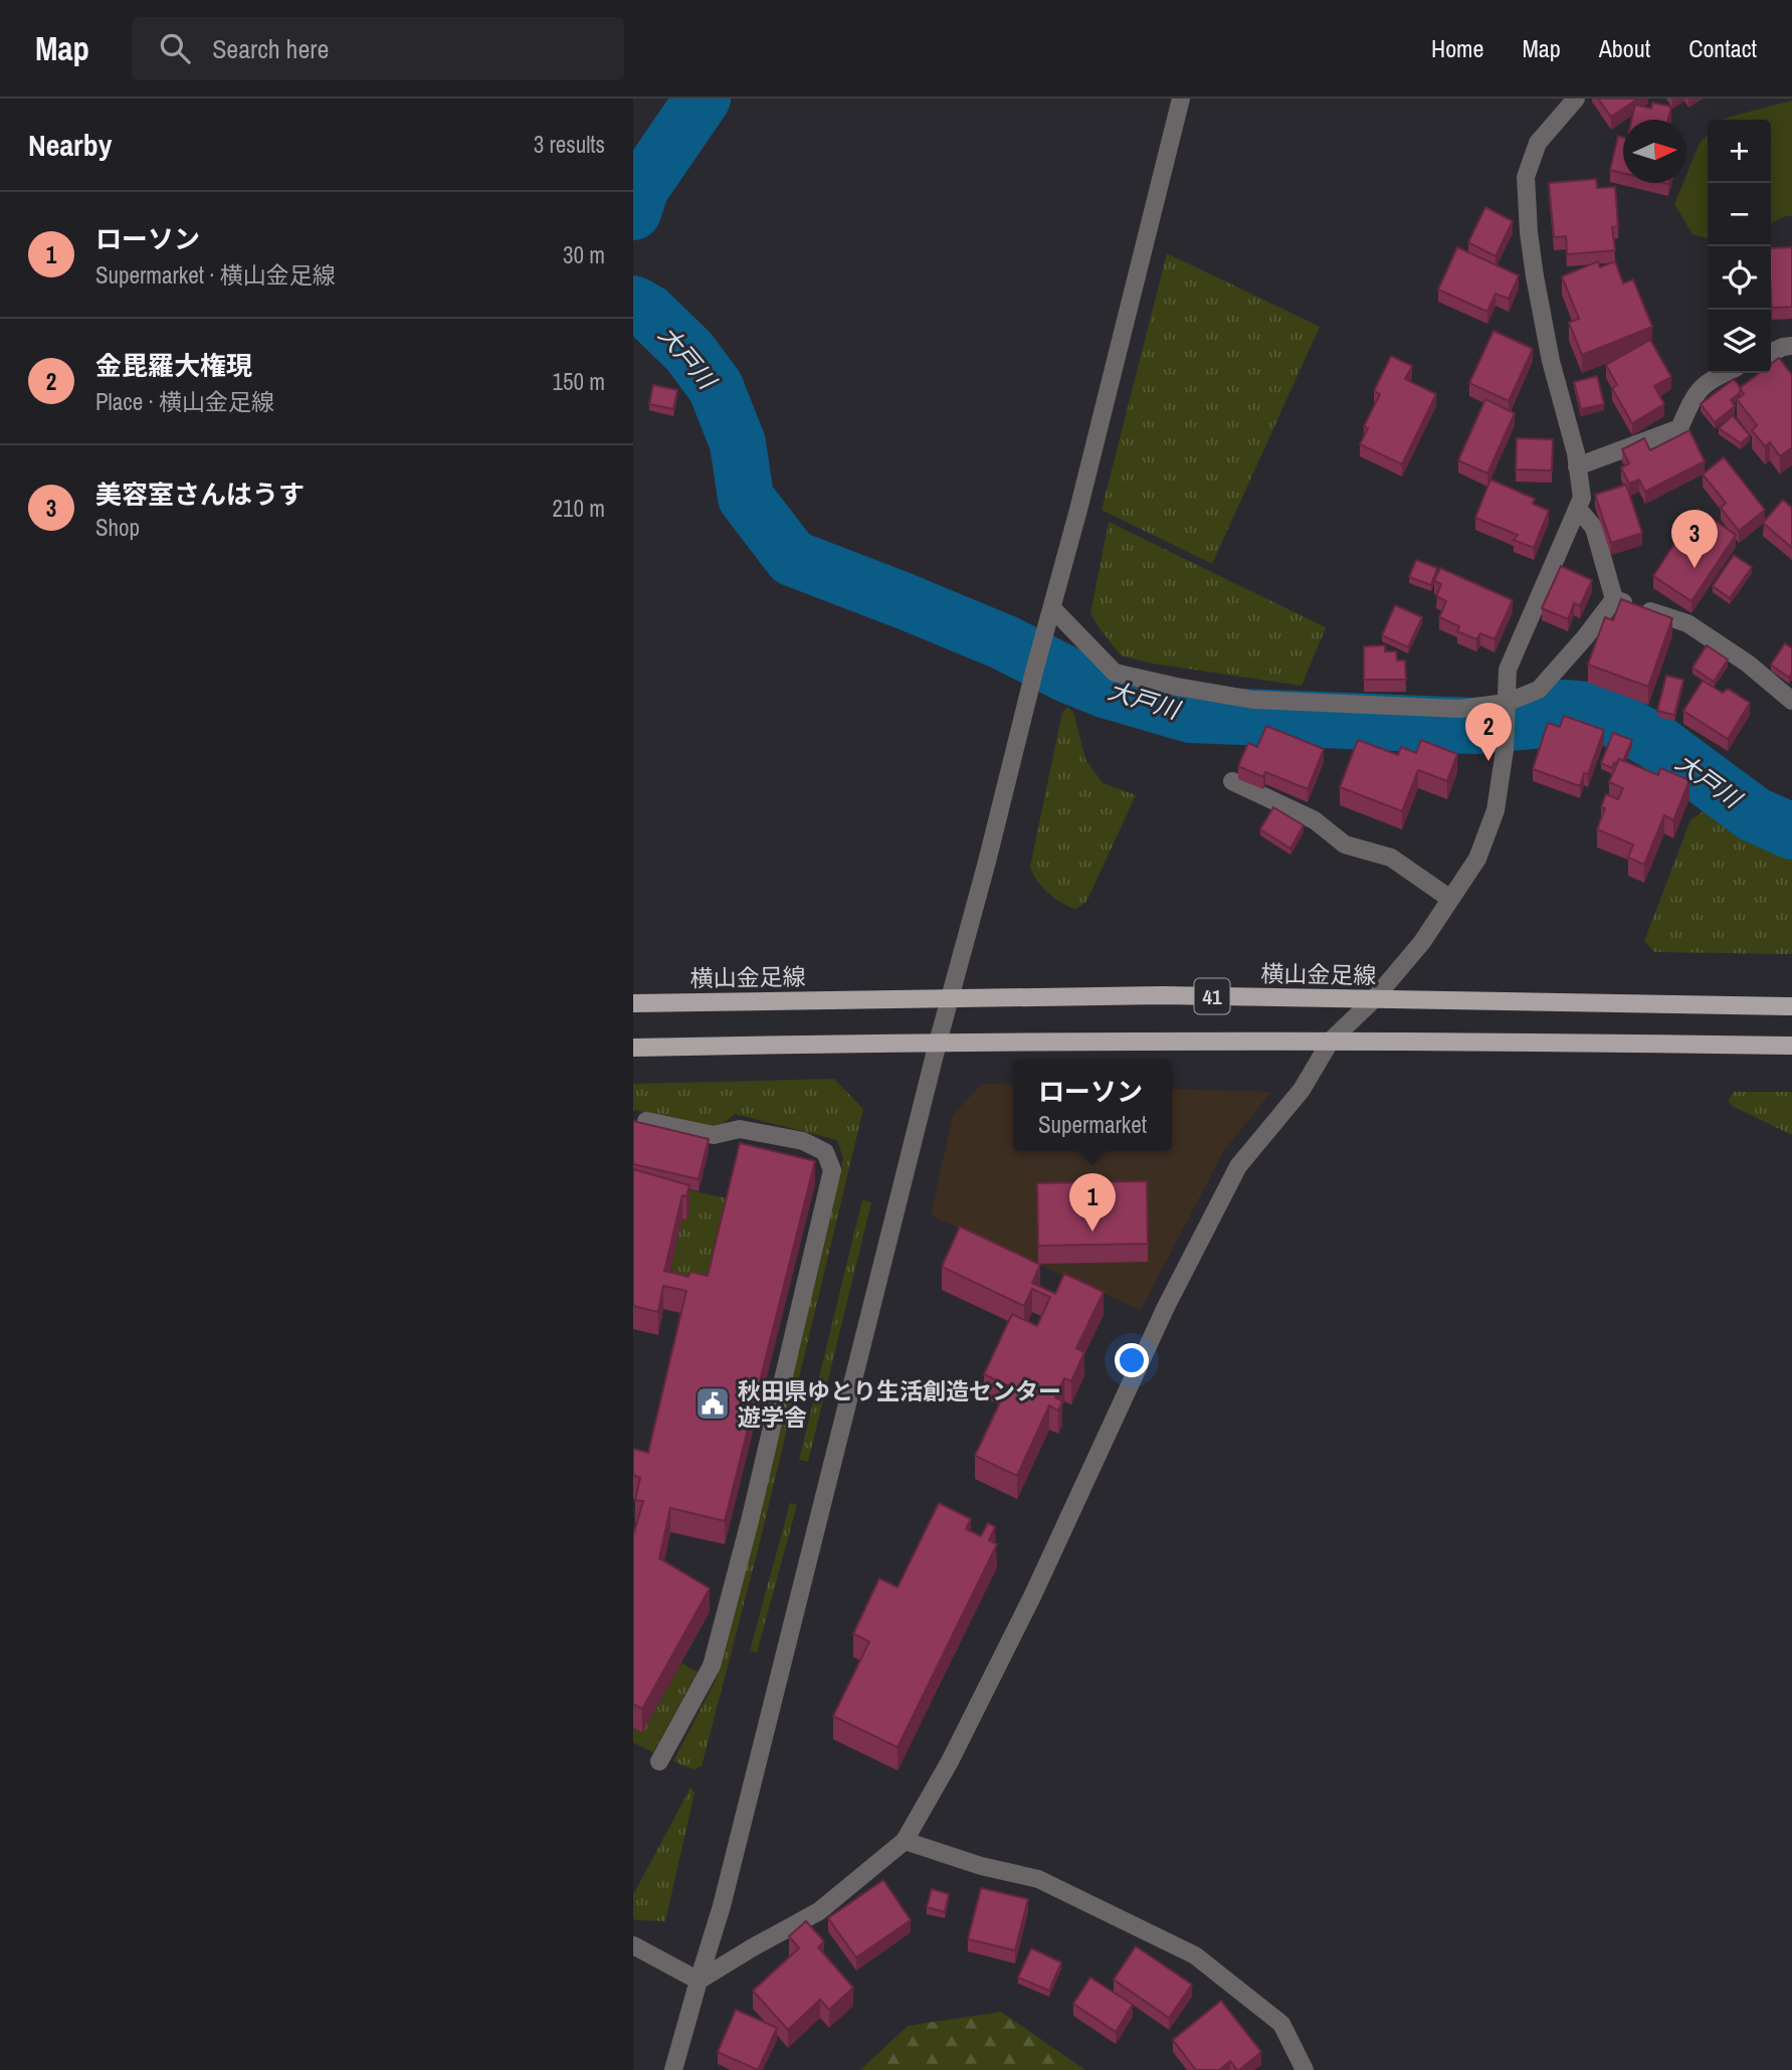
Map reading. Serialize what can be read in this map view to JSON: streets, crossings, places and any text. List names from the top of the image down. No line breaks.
{"streets":{"main road":["横山金足線","41"]},"water":["大戸川"],"places":{"public building":["秋田県ゆとり生活創造センター 遊学舎"]},"north":"right","page":{"header":"Map","search":"Search here","nav":["Home","Map","About","Contact"],"heading":["Nearby","3 results"],"map_buttons":["+","−"],"list":[{"mark":"1","name":"ローソン","note":"Supermarket · 横山金足線","value":"30 m"},{"mark":"2","name":"金毘羅大権現","note":"Place · 横山金足線","value":"150 m"},{"mark":"3","name":"美容室さんはうす","note":"Shop","value":"210 m"}],"pins":["3","2","1"],"popup":["ローソン","Supermarket"]}}
